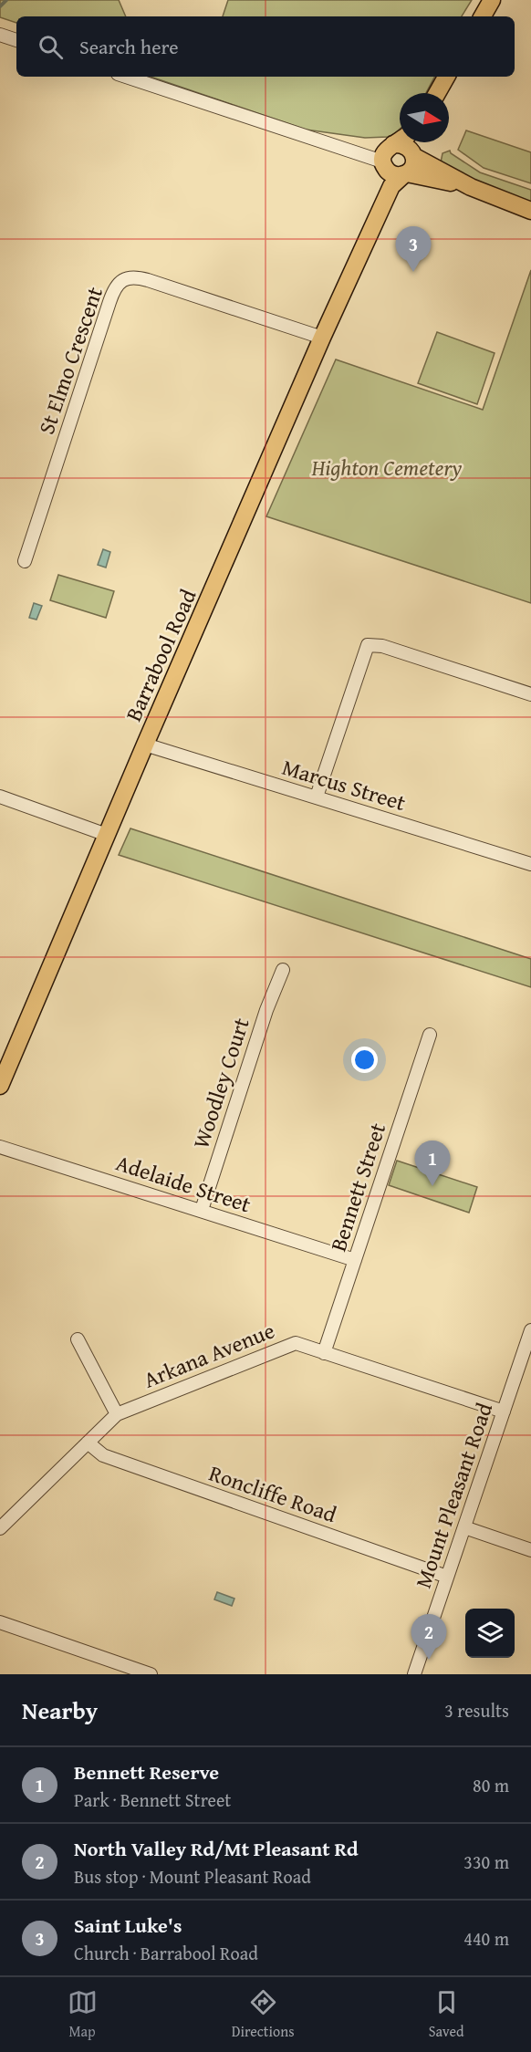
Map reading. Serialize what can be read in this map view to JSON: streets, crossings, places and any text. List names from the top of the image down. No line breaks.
{"streets":{"main road":["Barrabool Road"],"street":["St Elmo Crescent","Marcus Street","Woodley Court","Adelaide Street","Bennett Street","Arkana Avenue","Roncliffe Road","Mount Pleasant Road"]},"crossings":[["St Elmo Crescent","Barrabool Road"],["Barrabool Road","Marcus Street"],["Woodley Court","Adelaide Street"],["Adelaide Street","Bennett Street"],["Bennett Street","Arkana Avenue"],["Arkana Avenue","Roncliffe Road"],["Arkana Avenue","Mount Pleasant Road"],["Roncliffe Road","Mount Pleasant Road"]],"parks":["Highton Cemetery"],"north":"right","page":{"search":"Search here","pins":["3","1","2"],"heading":["Nearby","3 results"],"list":[{"mark":"1","name":"Bennett Reserve","note":"Park · Bennett Street","value":"80 m"},{"mark":"2","name":"North Valley Rd/Mt Pleasant Rd","note":"Bus stop · Mount Pleasant Road","value":"330 m"},{"mark":"3","name":"Saint Luke's","note":"Church · Barrabool Road","value":"440 m"}],"nav":["Map","Directions","Saved"]}}
